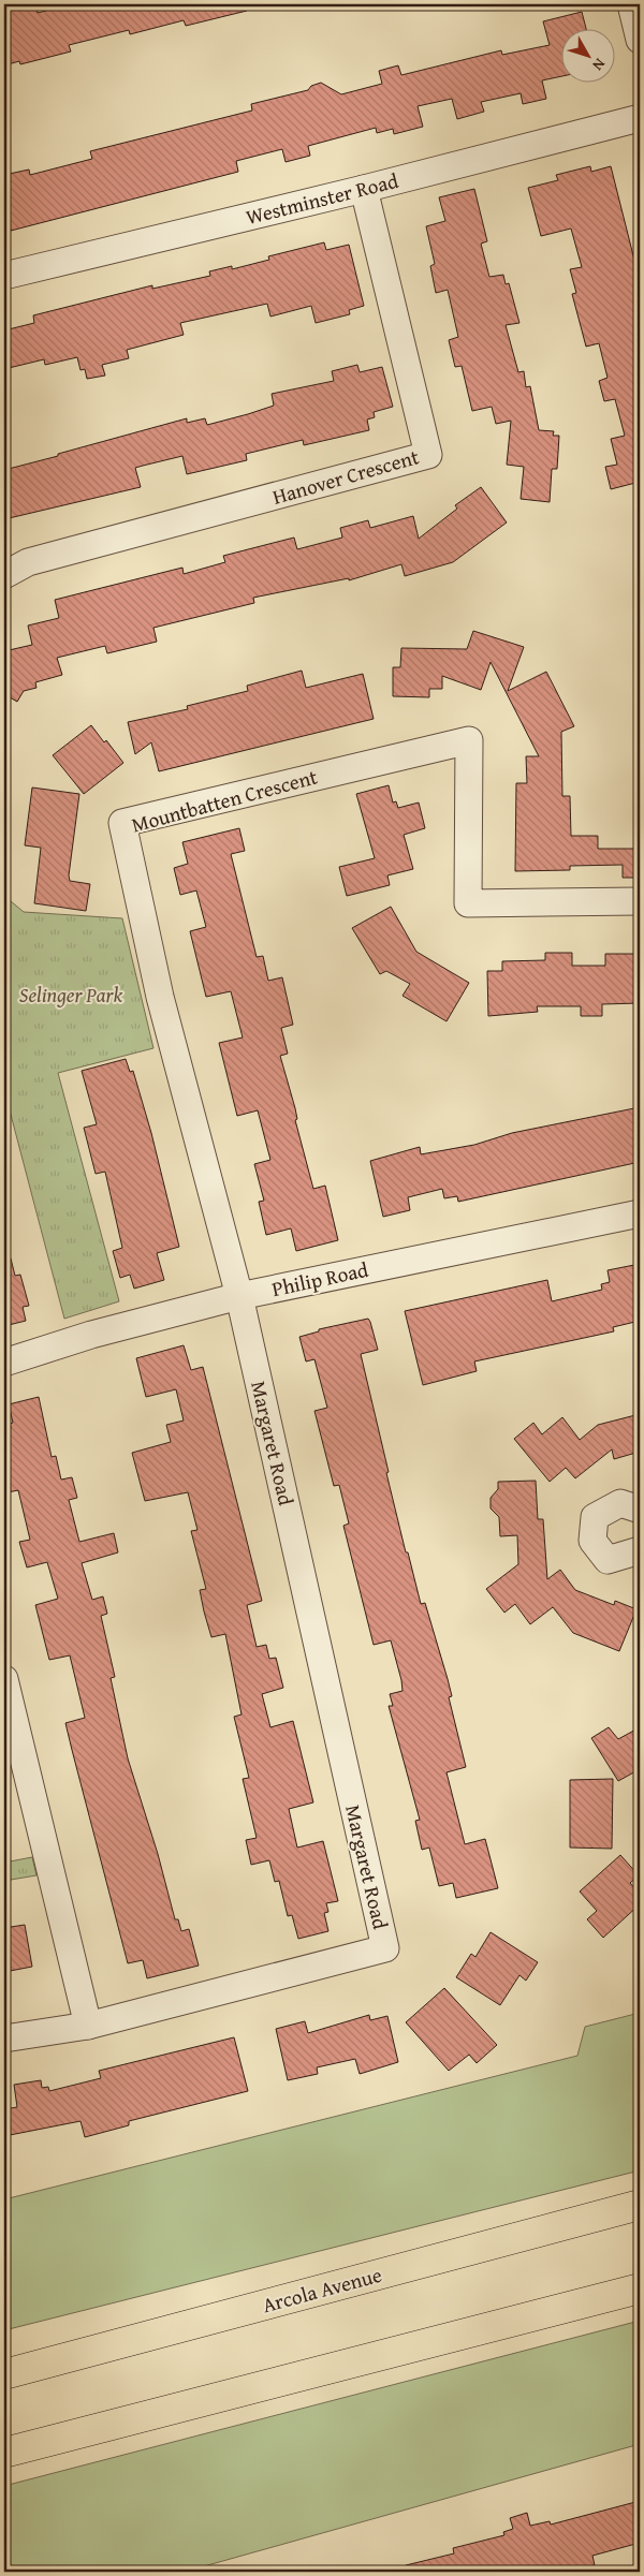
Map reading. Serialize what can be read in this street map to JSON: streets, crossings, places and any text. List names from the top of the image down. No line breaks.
{"streets":{"main road":["Arcola Avenue"],"street":["Westminster Road","Hanover Crescent","Mountbatten Crescent","Philip Road","Margaret Road"]},"crossings":[["Westminster Road","Hanover Crescent"],["Mountbatten Crescent","Philip Road"],["Mountbatten Crescent","Margaret Road"],["Philip Road","Margaret Road"]],"parks":["Selinger Park"],"north":"bottom right"}
